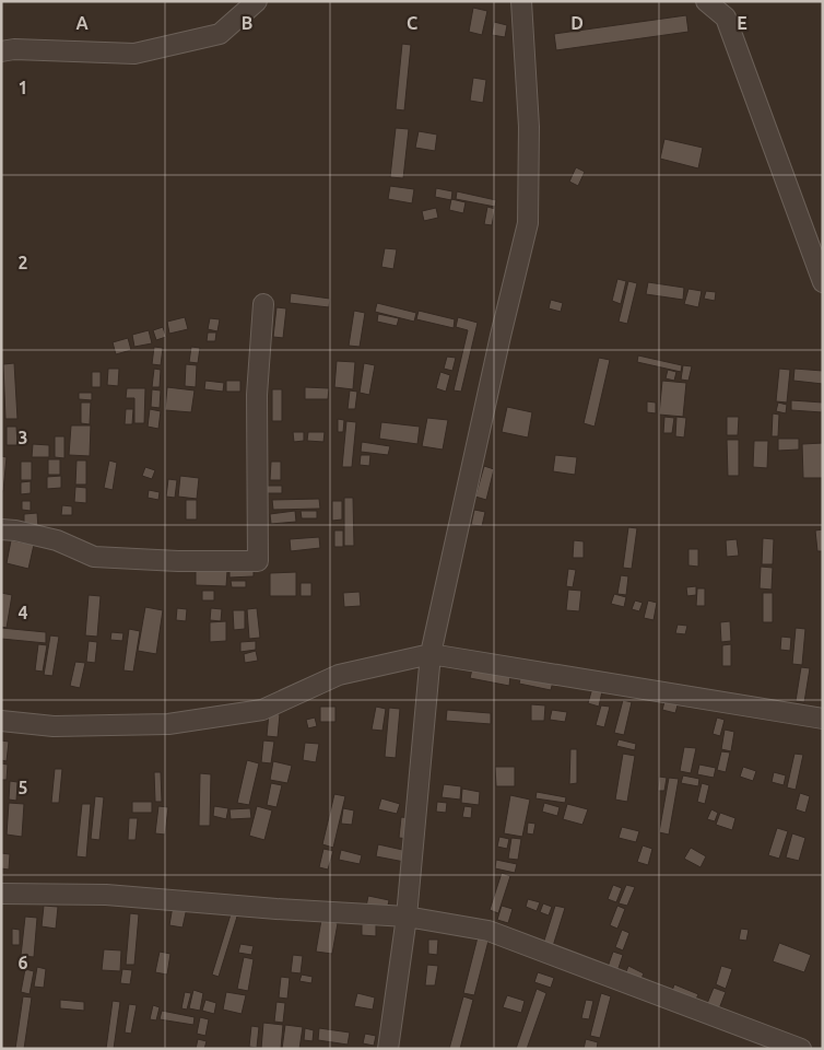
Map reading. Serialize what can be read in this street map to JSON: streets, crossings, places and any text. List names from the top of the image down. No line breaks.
{"grid":{"columns":["A","B","C","D","E"],"rows":["1","2","3","4","5","6"]}}
